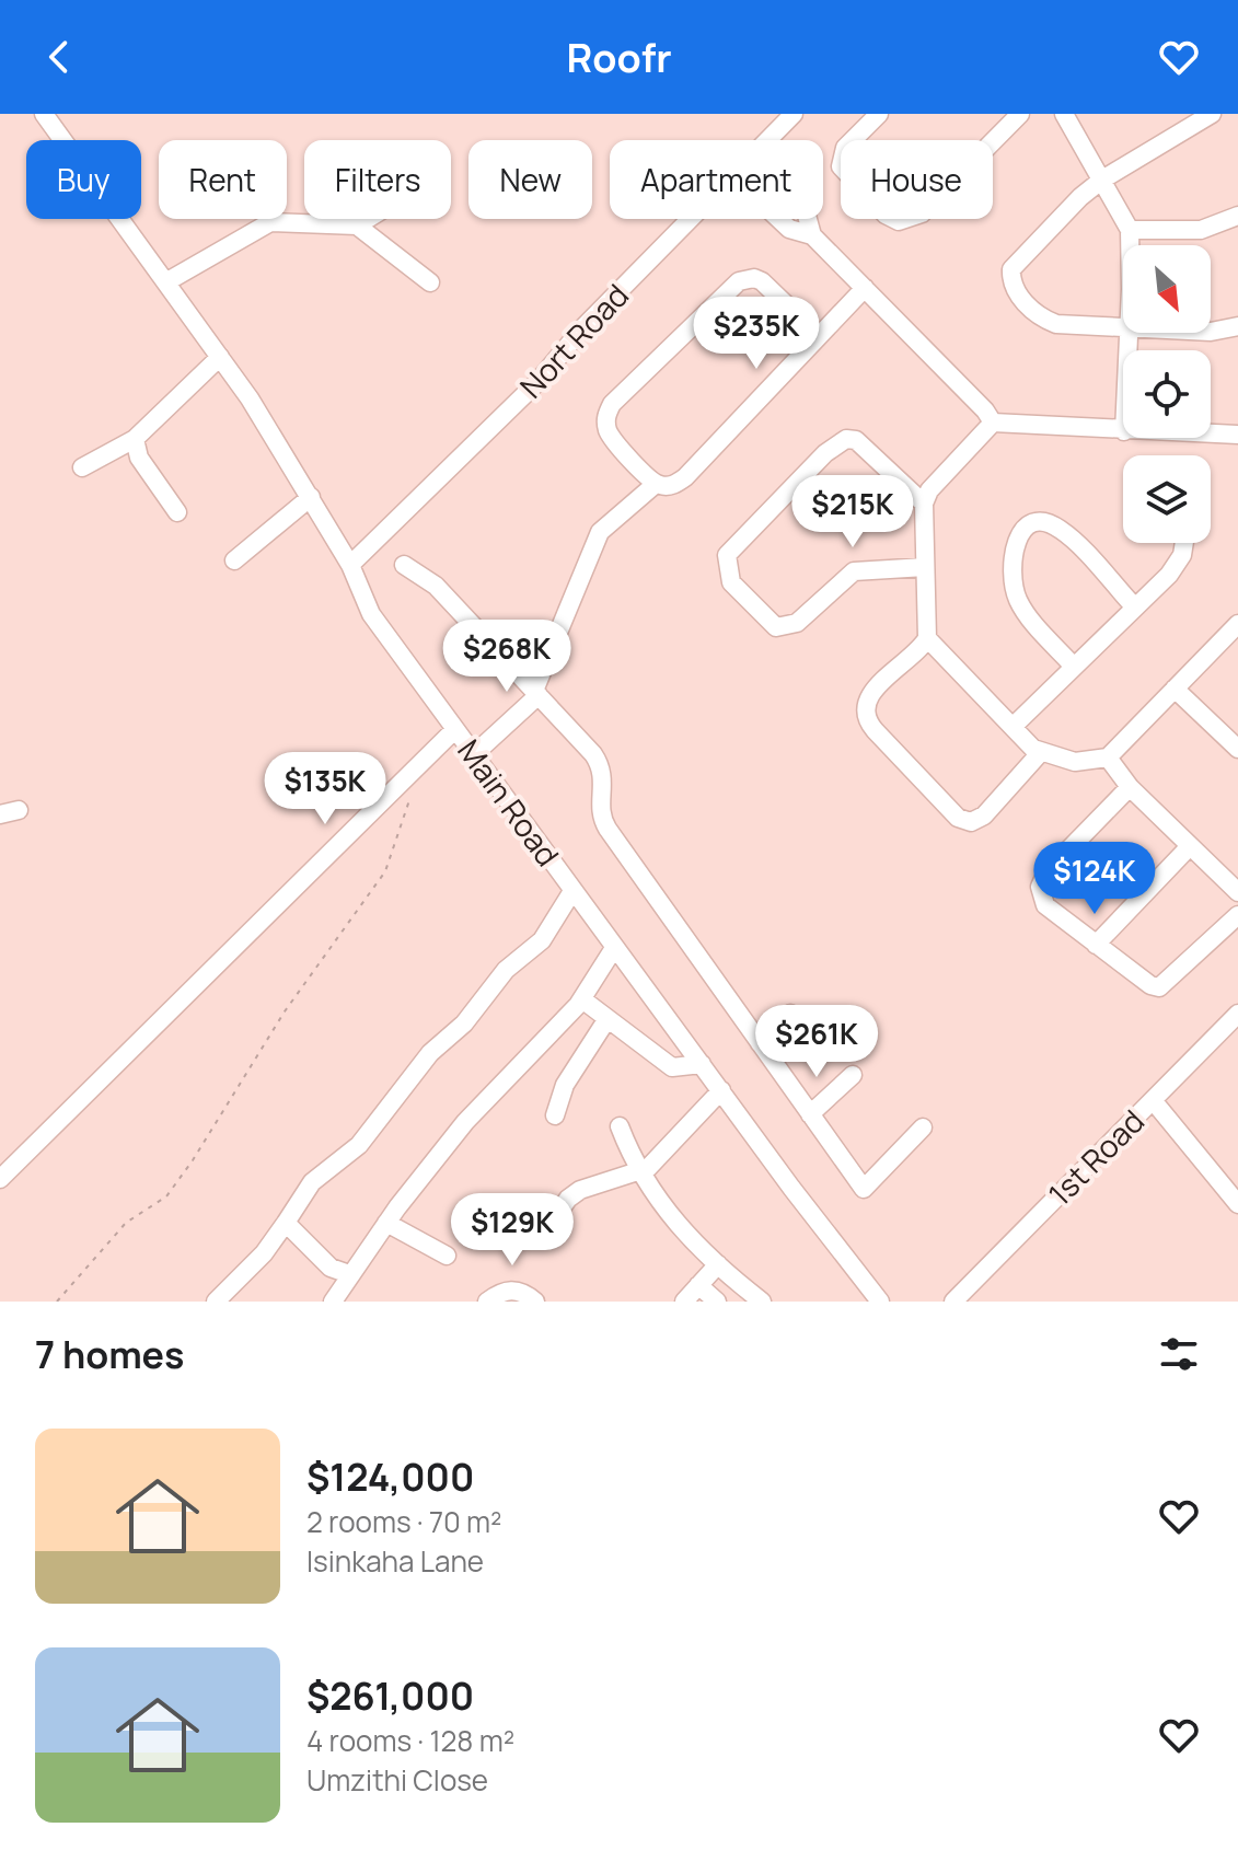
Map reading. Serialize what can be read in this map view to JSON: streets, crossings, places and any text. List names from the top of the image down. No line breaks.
{"streets":{"street":["Nort Road","Main Road","1st Road"]},"crossings":[["Nort Road","Main Road"]],"north":"bottom right","page":{"header":"Roofr","chip":["Buy","Rent","Filters","New","Apartment","House"],"price":["$235K","$215K","$268K","$135K","$124K","$261K","$129K"],"heading":"7 homes","list":[{"name":"$124,000","note":"2 rooms · 70 m² · Isinkaha Lane"},{"name":"$261,000","note":"4 rooms · 128 m² · Umzithi Close"}]}}
